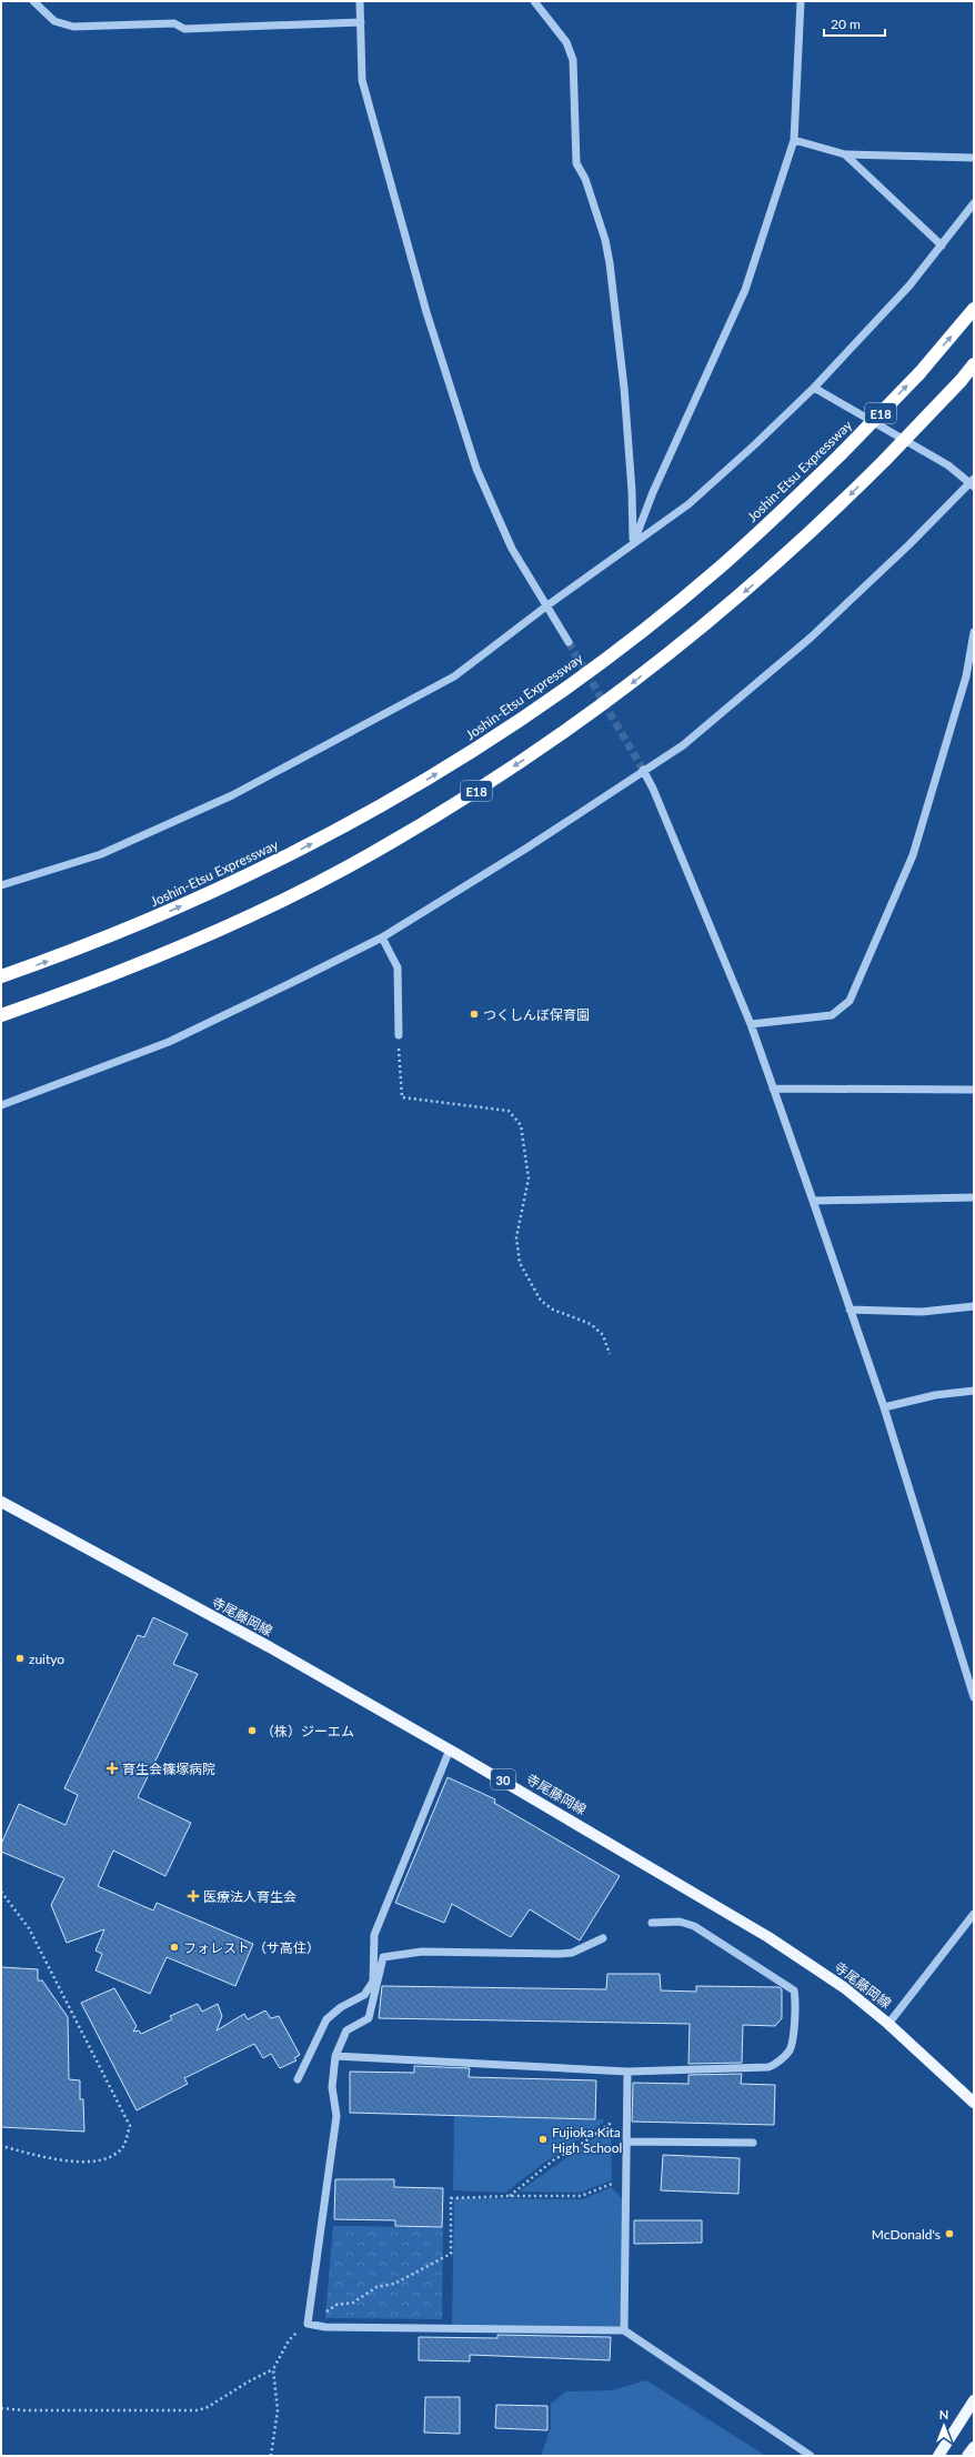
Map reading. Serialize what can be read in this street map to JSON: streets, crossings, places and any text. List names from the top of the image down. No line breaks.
{"streets":{"highway":["E18","Joshin-Etsu Expressway"],"main road":["寺尾藤岡線","30"]},"places":{"other":["つくしんぼ保育園","zuityo","（株）ジーエム","フォレスト （サ高住）","Fujioka Kita High School","McDonald's"],"health":["育生会篠塚病院","医療法人育生会"]},"scale_bar":"20 m","north":"top"}
